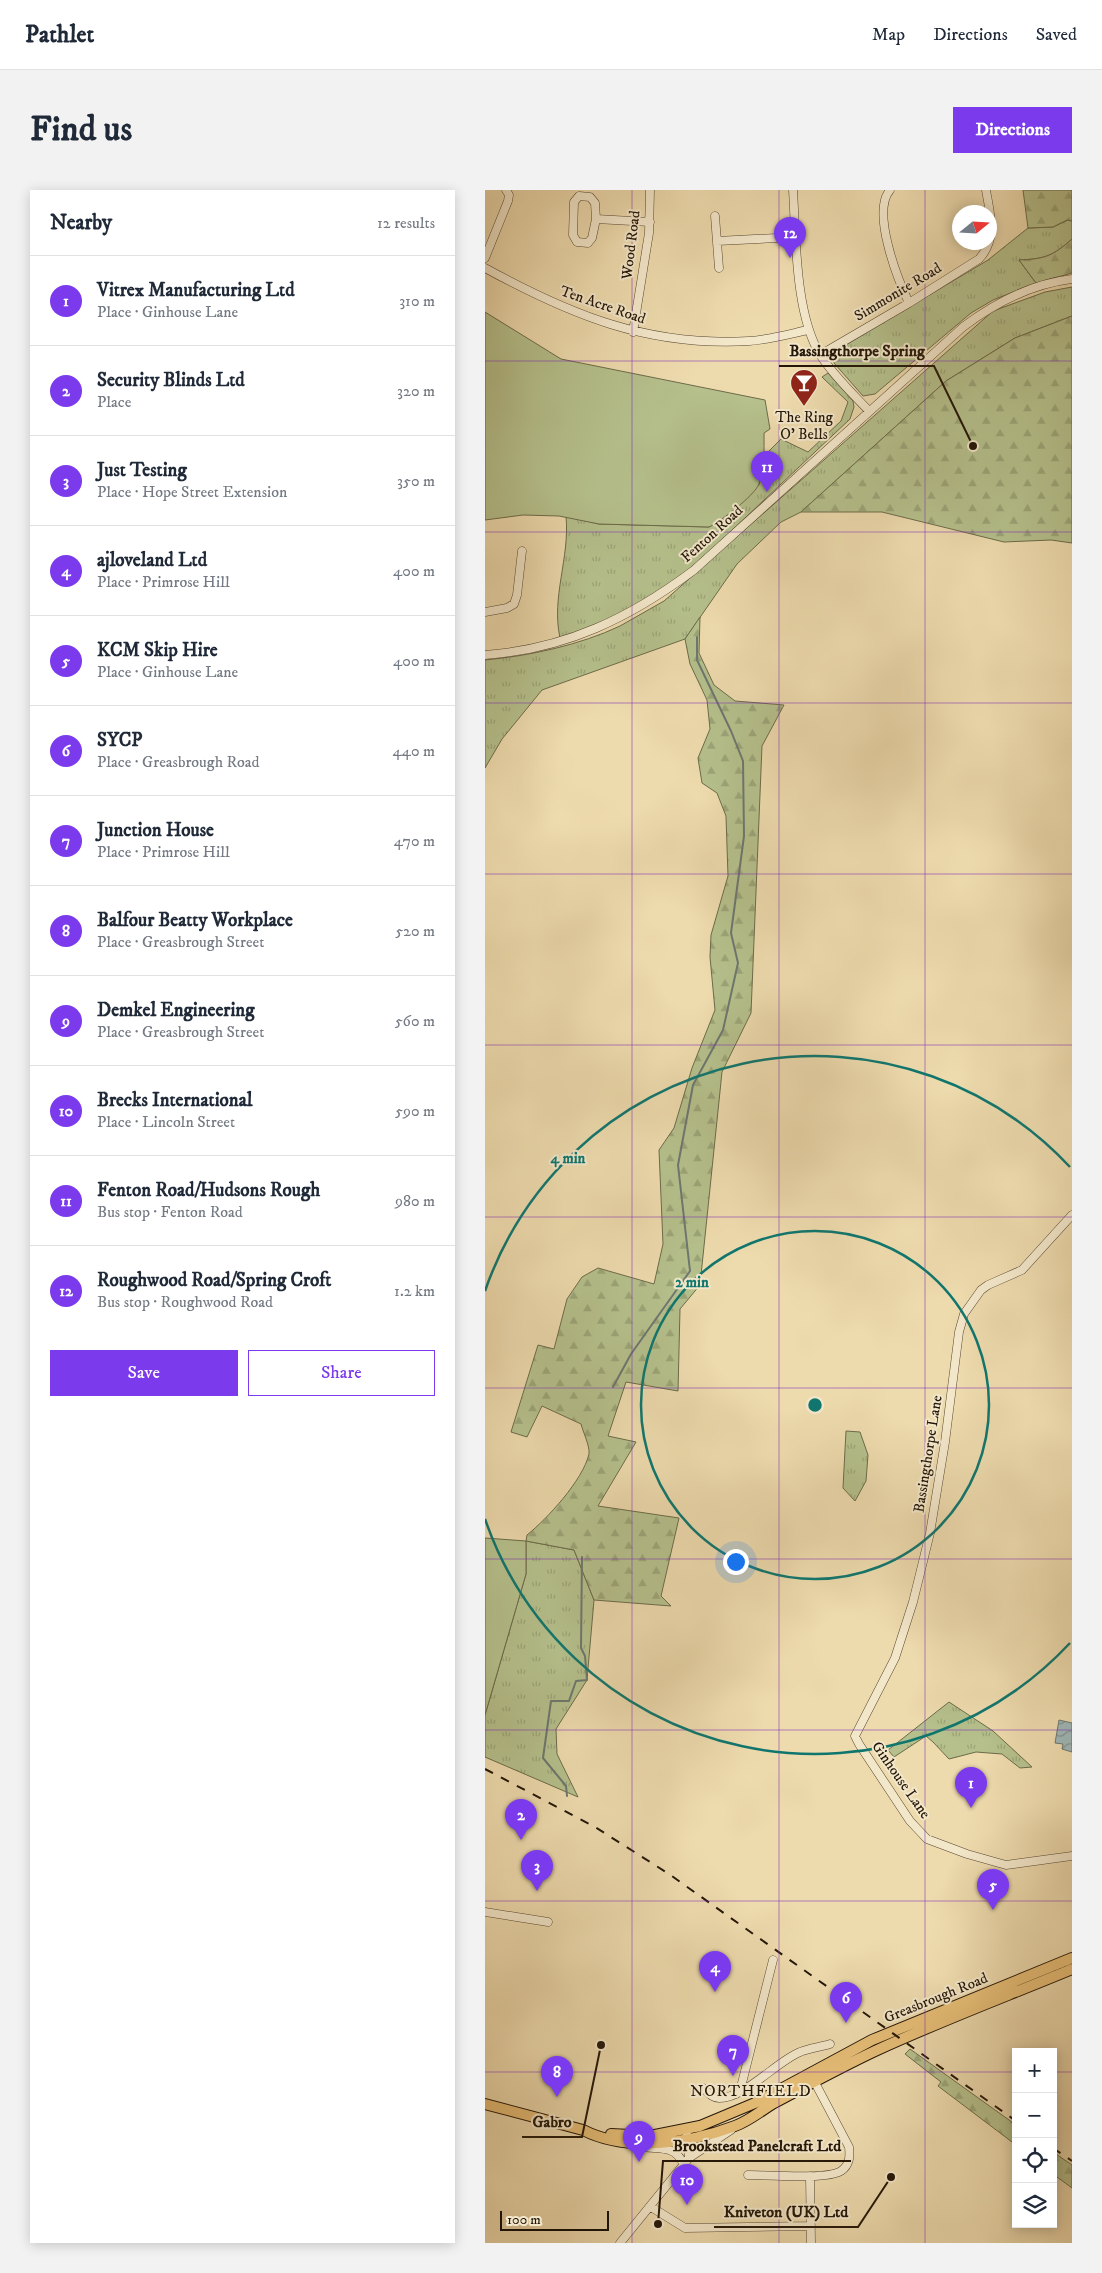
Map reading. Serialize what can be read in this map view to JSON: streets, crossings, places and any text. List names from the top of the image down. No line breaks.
{"streets":{"main road":["Greasbrough Road"],"street":["Wood Road","Simmonite Road","Ten Acre Road","Fenton Road","Bassingthorpe Lane","Ginhouse Lane"]},"crossings":[["Wood Road","Ten Acre Road"],["Bassingthorpe Lane","Ginhouse Lane"]],"districts":["NORTHFIELD"],"places":{"bar":["The Ring O' Bells"],"other":["Bassingthorpe Spring","Gabro","Kniveton (UK) Ltd","Brookstead Panelcraft Ltd"]},"scale_bar":"100 m","north":"right","page":{"header":"Pathlet","nav":["Map","Directions","Saved"],"buttons":["Directions",["Save","Share"]],"title":"Find us","heading":["Nearby","12 results"],"pins":["12","11","1","2","3","5","4","6","7","8","9","10"],"list":[{"mark":"1","name":"Vitrex Manufacturing Ltd","note":"Place · Ginhouse Lane","value":"310 m"},{"mark":"2","name":"Security Blinds Ltd","note":"Place","value":"320 m"},{"mark":"3","name":"Just Testing","note":"Place · Hope Street Extension","value":"350 m"},{"mark":"4","name":"ajloveland Ltd","note":"Place · Primrose Hill","value":"400 m"},{"mark":"5","name":"KCM Skip Hire","note":"Place · Ginhouse Lane","value":"400 m"},{"mark":"6","name":"SYCP","note":"Place · Greasbrough Road","value":"440 m"},{"mark":"7","name":"Junction House","note":"Place · Primrose Hill","value":"470 m"},{"mark":"8","name":"Balfour Beatty Workplace","note":"Place · Greasbrough Street","value":"520 m"},{"mark":"9","name":"Demkel Engineering","note":"Place · Greasbrough Street","value":"560 m"},{"mark":"10","name":"Brecks International","note":"Place · Lincoln Street","value":"590 m"},{"mark":"11","name":"Fenton Road/Hudsons Rough","note":"Bus stop · Fenton Road","value":"980 m"},{"mark":"12","name":"Roughwood Road/Spring Croft","note":"Bus stop · Roughwood Road","value":"1.2 km"}],"map_buttons":["+","−"],"scale":"100 m"},"rings":["4 min","2 min"]}
